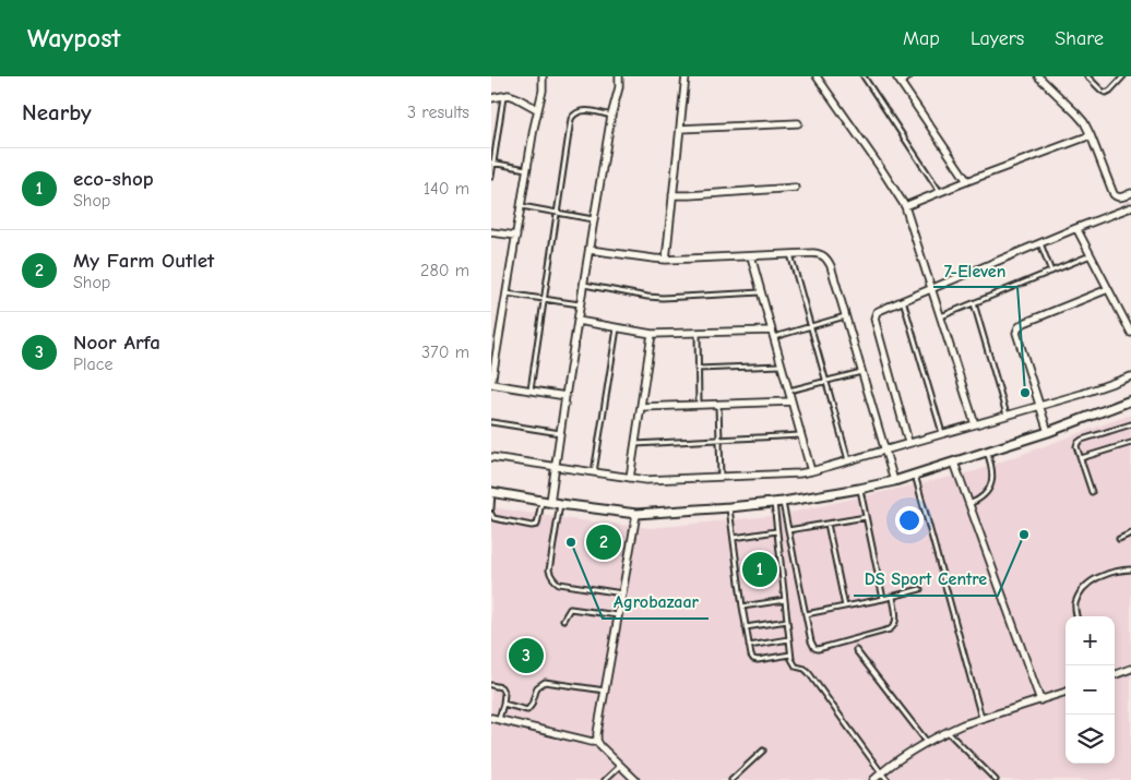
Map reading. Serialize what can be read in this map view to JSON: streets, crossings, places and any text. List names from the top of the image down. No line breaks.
{"places":["7-Eleven","DS Sport Centre","Agrobazaar"],"page":{"header":"Waypost","nav":["Map","Layers","Share"],"heading":["Nearby","3 results"],"list":[{"mark":"1","name":"eco-shop","note":"Shop","value":"140 m"},{"mark":"2","name":"My Farm Outlet","note":"Shop","value":"280 m"},{"mark":"3","name":"Noor Arfa","note":"Place","value":"370 m"}],"pins":["2","1","3"],"map_buttons":["+","−"]}}
